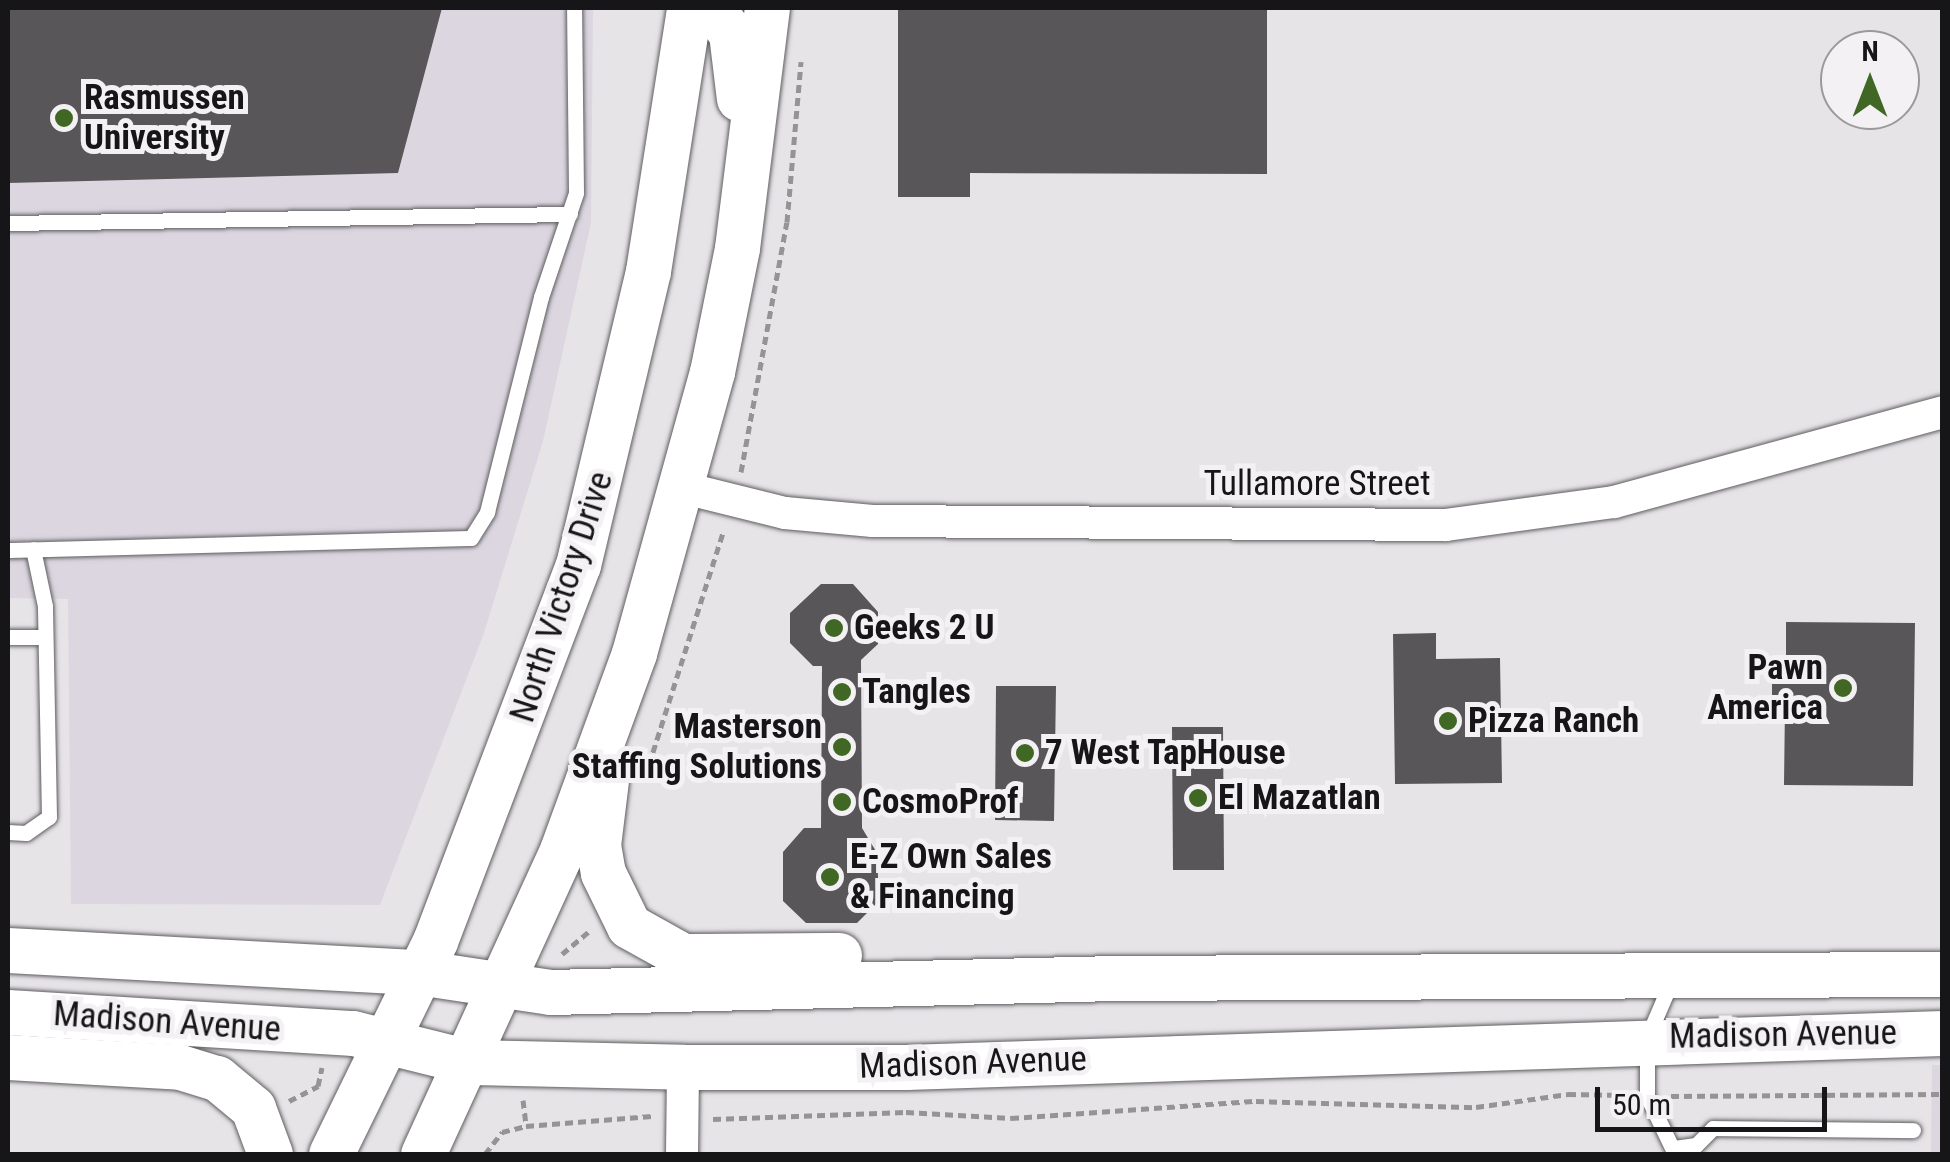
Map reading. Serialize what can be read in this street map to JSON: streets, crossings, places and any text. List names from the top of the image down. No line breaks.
{"streets":{"main road":["North Victory Drive","Madison Avenue"],"street":["Tullamore Street"]},"crossings":[["North Victory Drive","Madison Avenue"]],"places":["Rasmussen University","Geeks 2 U","Pawn America","Tangles","Pizza Ranch","Masterson Staffing Solutions","7 West TapHouse","El Mazatlan","CosmoProf","E-Z Own Sales & Financing"],"scale_bar":"50 m","north":"top"}
